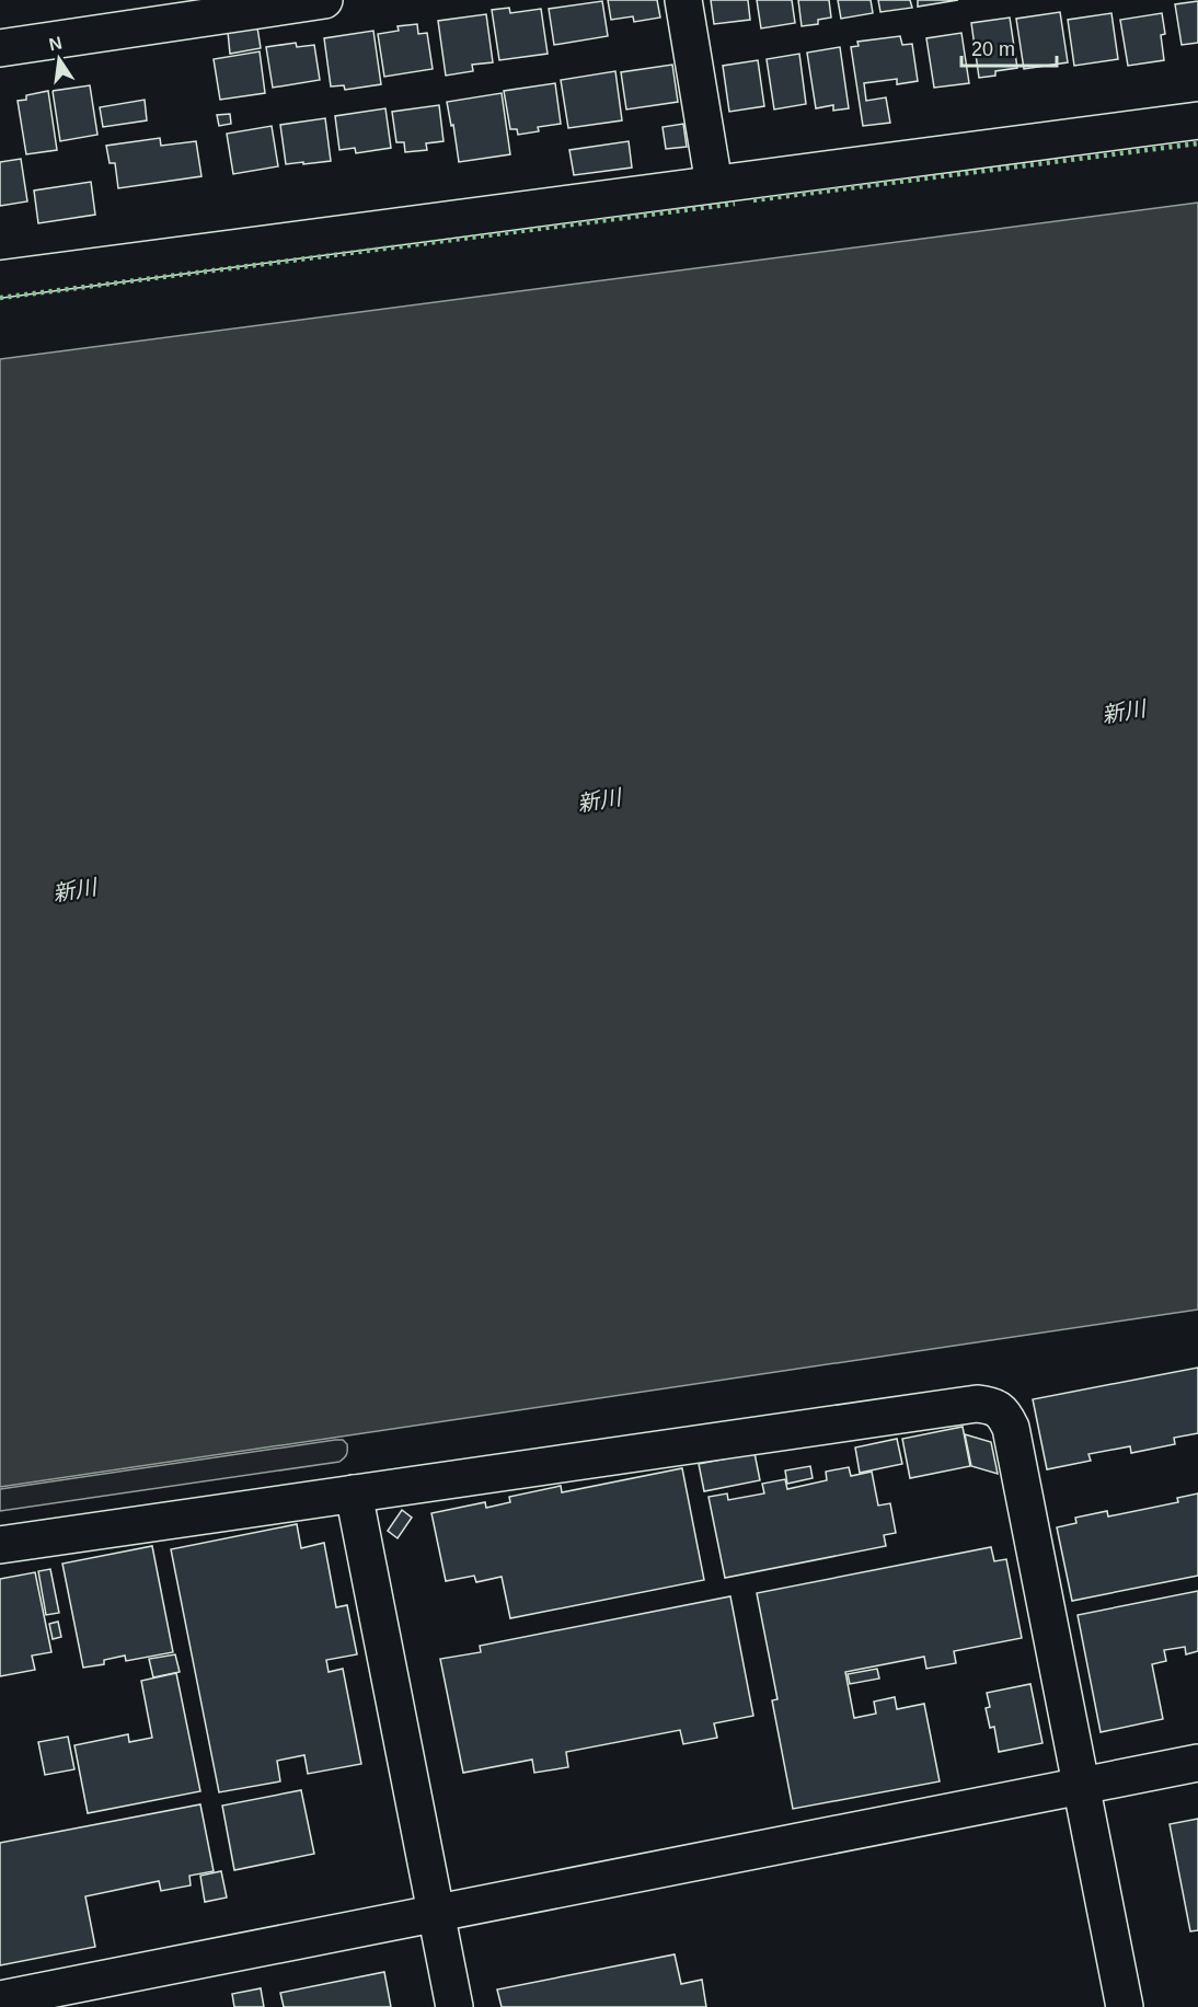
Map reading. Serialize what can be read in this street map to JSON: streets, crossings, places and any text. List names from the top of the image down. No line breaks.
{"water":["新川"],"scale_bar":"20 m","north":"top"}
